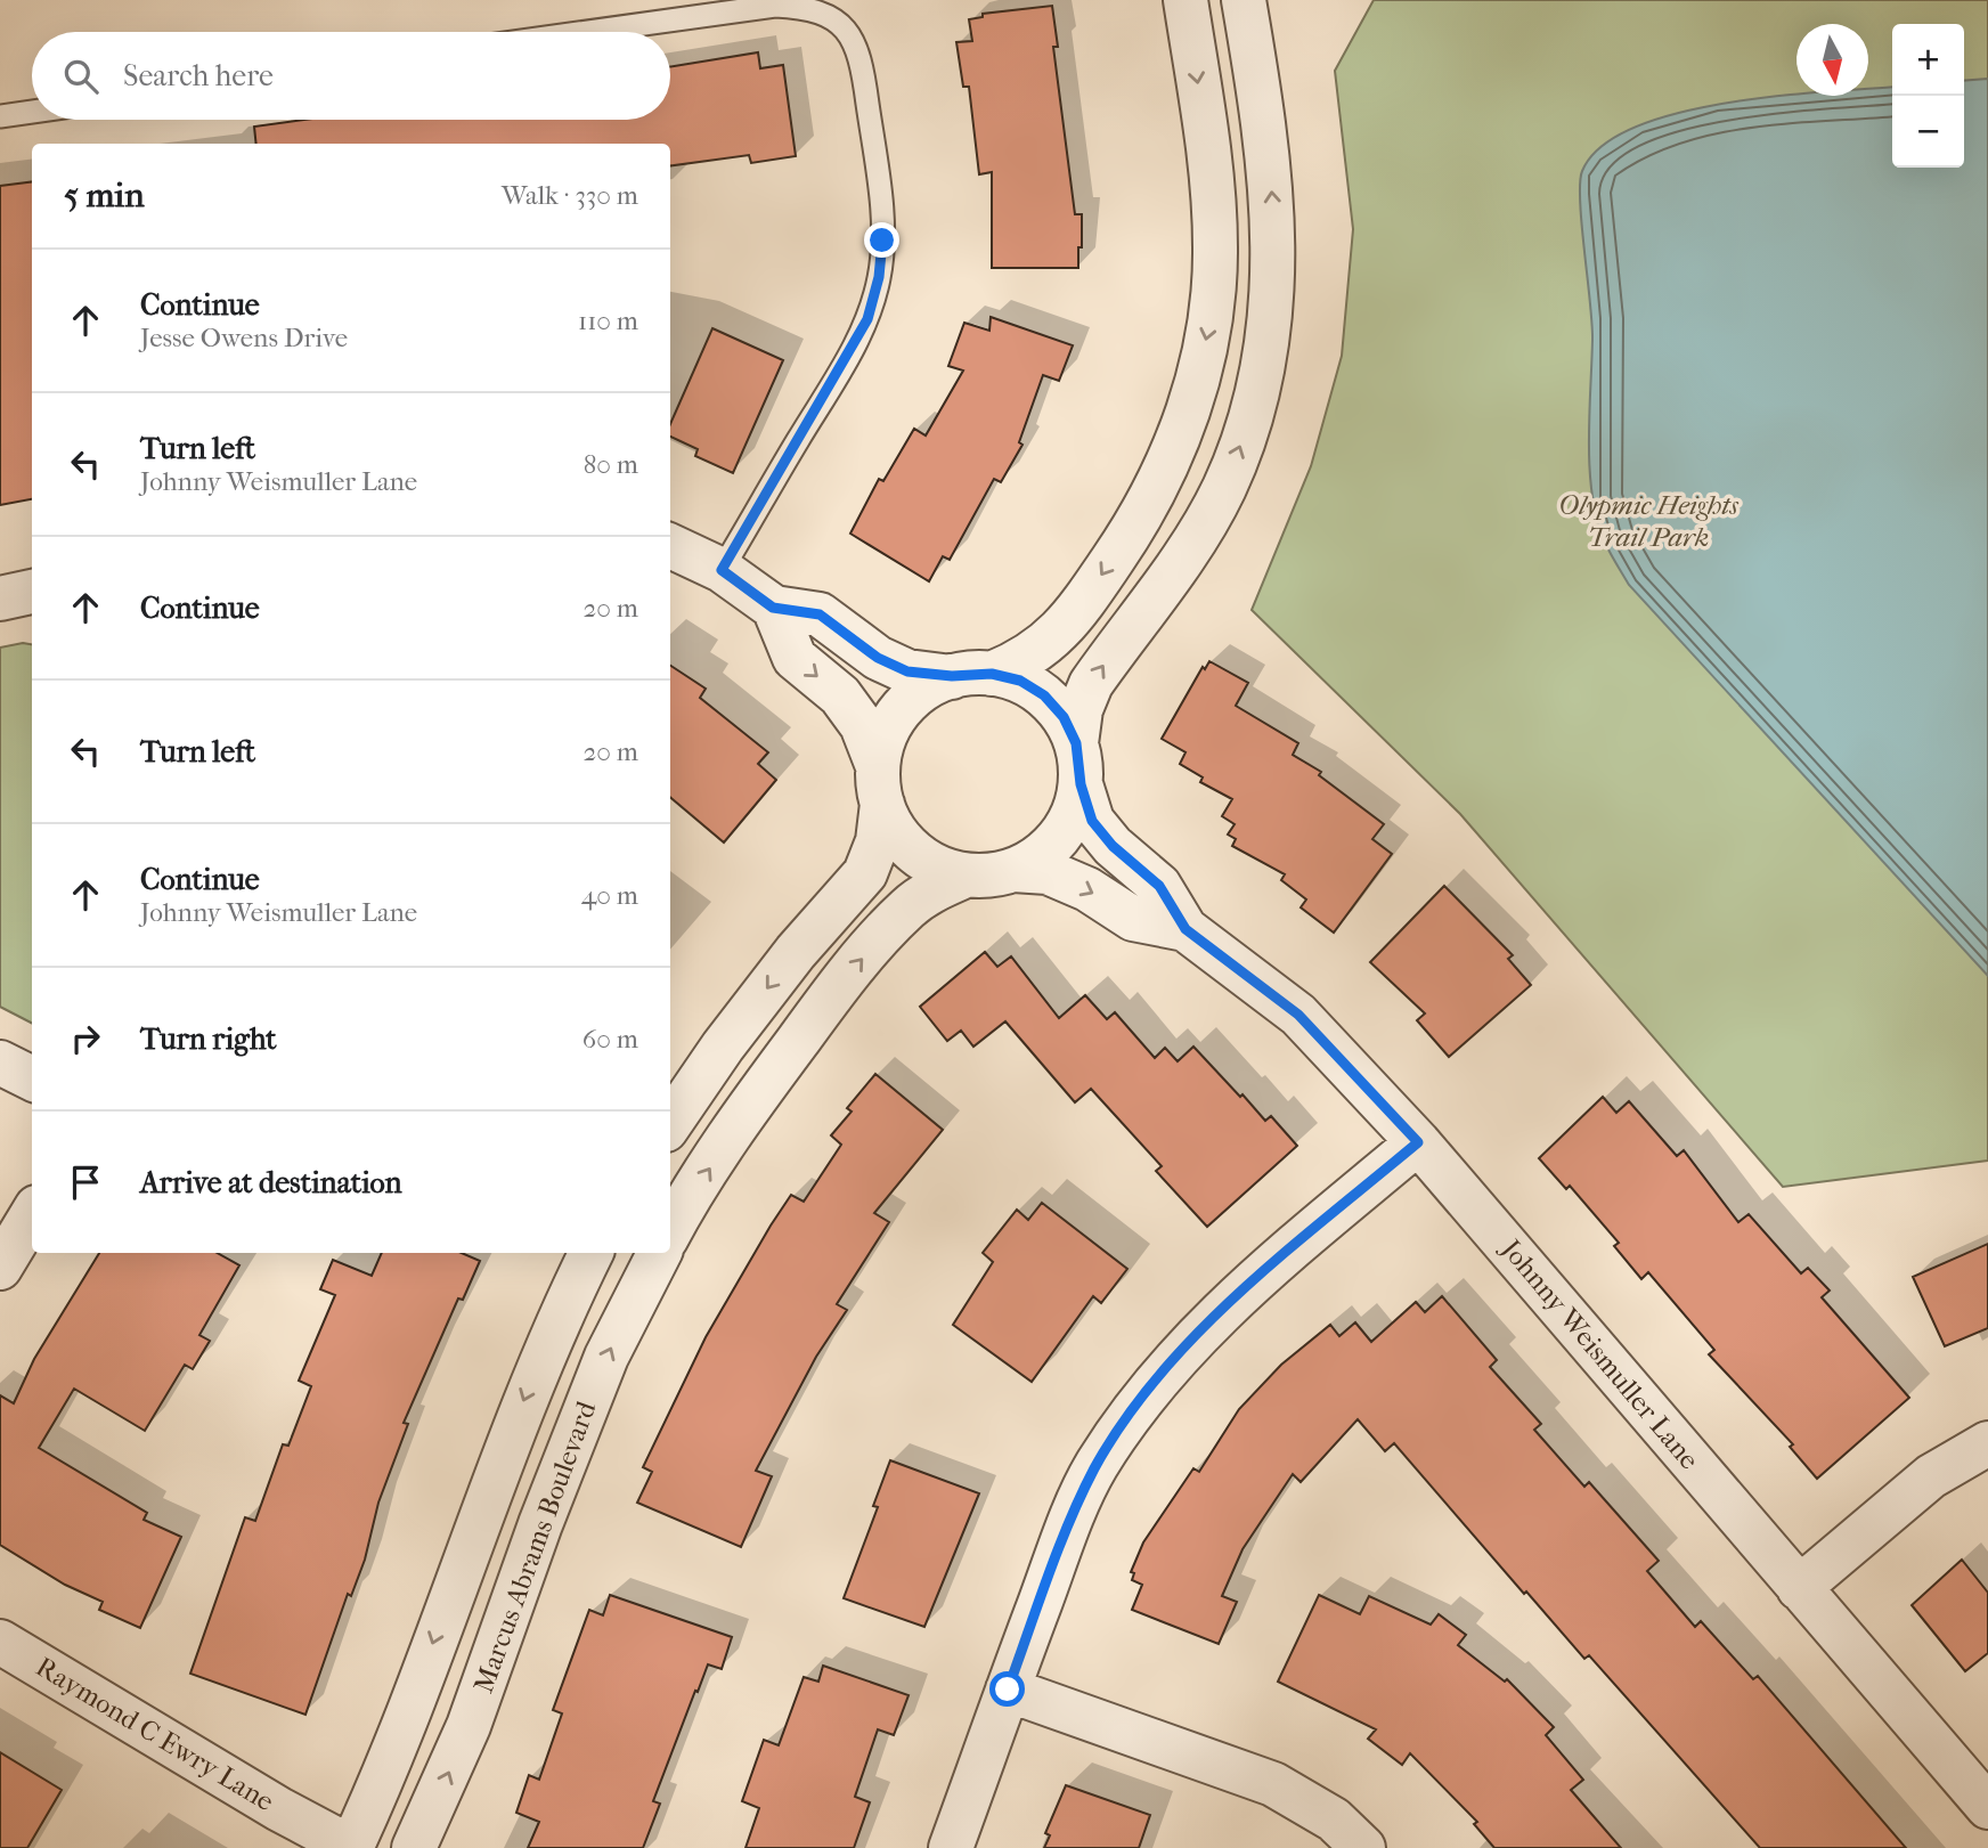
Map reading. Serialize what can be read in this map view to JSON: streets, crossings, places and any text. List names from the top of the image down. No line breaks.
{"streets":{"street":["Johnny Weismuller Lane","Marcus Abrams Boulevard","Raymond C Ewry Lane"]},"parks":["Olypmic Heights Trail Park"],"north":"bottom","page":{"map_buttons":["+","−"],"search":"Search here","heading":["5 min","Walk · 330 m"],"list":[["Continue","Jesse Owens Drive","110 m"],["Turn left","Johnny Weismuller Lane","80 m"],["Continue","20 m"],["Turn left","20 m"],["Continue","Johnny Weismuller Lane","40 m"],["Turn right","60 m"],"Arrive at destination"]}}
